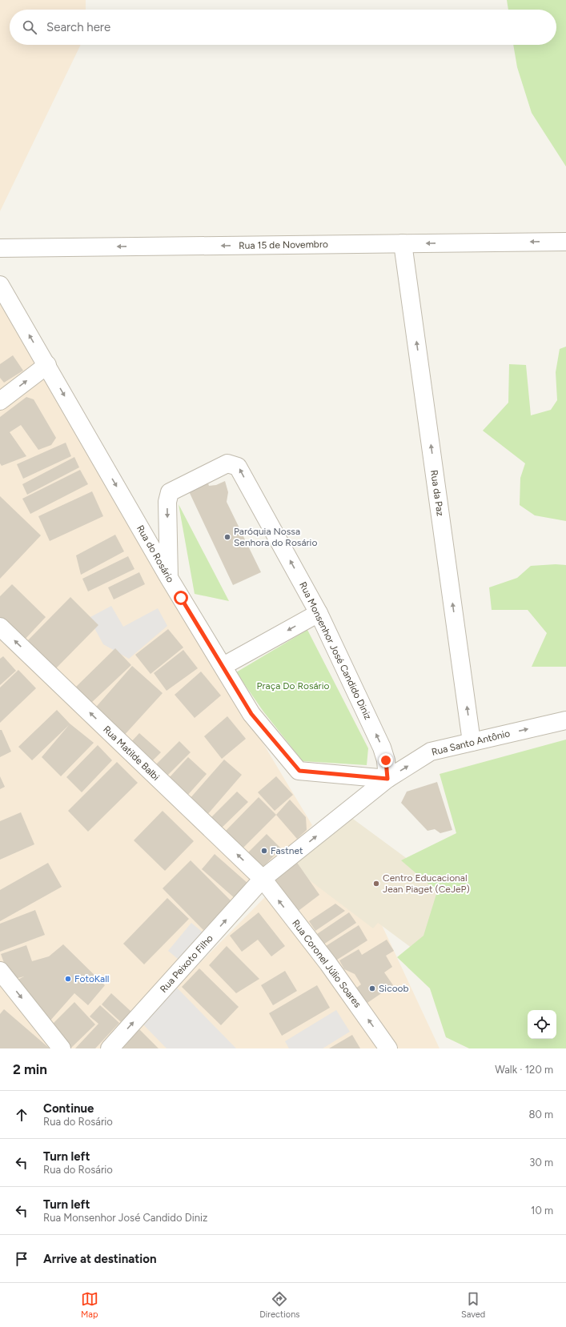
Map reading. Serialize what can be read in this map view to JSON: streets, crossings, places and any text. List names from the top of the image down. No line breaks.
{"streets":{"street":["Rua 15 de Novembro","Rua da Paz","Rua do Rosário","Rua Monsenhor José Candido Diniz","Rua Santo Antônio","Rua Matilde Balbi","Rua Peixoto Filho","Rua Coronel Júlio Soares"]},"crossings":[["Rua 15 de Novembro","Rua da Paz"],["Rua da Paz","Rua Santo Antônio"],["Rua do Rosário","Rua Monsenhor José Candido Diniz"],["Rua do Rosário","Rua Santo Antônio"],["Rua Monsenhor José Candido Diniz","Rua Santo Antônio"],["Rua Santo Antônio","Rua Matilde Balbi"],["Rua Santo Antônio","Rua Peixoto Filho"],["Rua Santo Antônio","Rua Coronel Júlio Soares"],["Rua Matilde Balbi","Rua Peixoto Filho"],["Rua Matilde Balbi","Rua Coronel Júlio Soares"],["Rua Peixoto Filho","Rua Coronel Júlio Soares"]],"one_way":["Rua 15 de Novembro","Rua da Paz","Rua Santo Antônio","Rua Matilde Balbi","Rua Peixoto Filho","Rua Coronel Júlio Soares"],"parks":["Praça Do Rosário"],"places":["Paróquia Nossa Senhora do Rosário","Fastnet","Centro Educacional Jean Piaget (CeJeP)","FotoKall","Sicoob"],"page":{"search":"Search here","heading":["2 min","Walk · 120 m"],"list":[["Continue","Rua do Rosário","80 m"],["Turn left","Rua do Rosário","30 m"],["Turn left","Rua Monsenhor José Candido Diniz","10 m"],"Arrive at destination"],"nav":["Map","Directions","Saved"]}}
